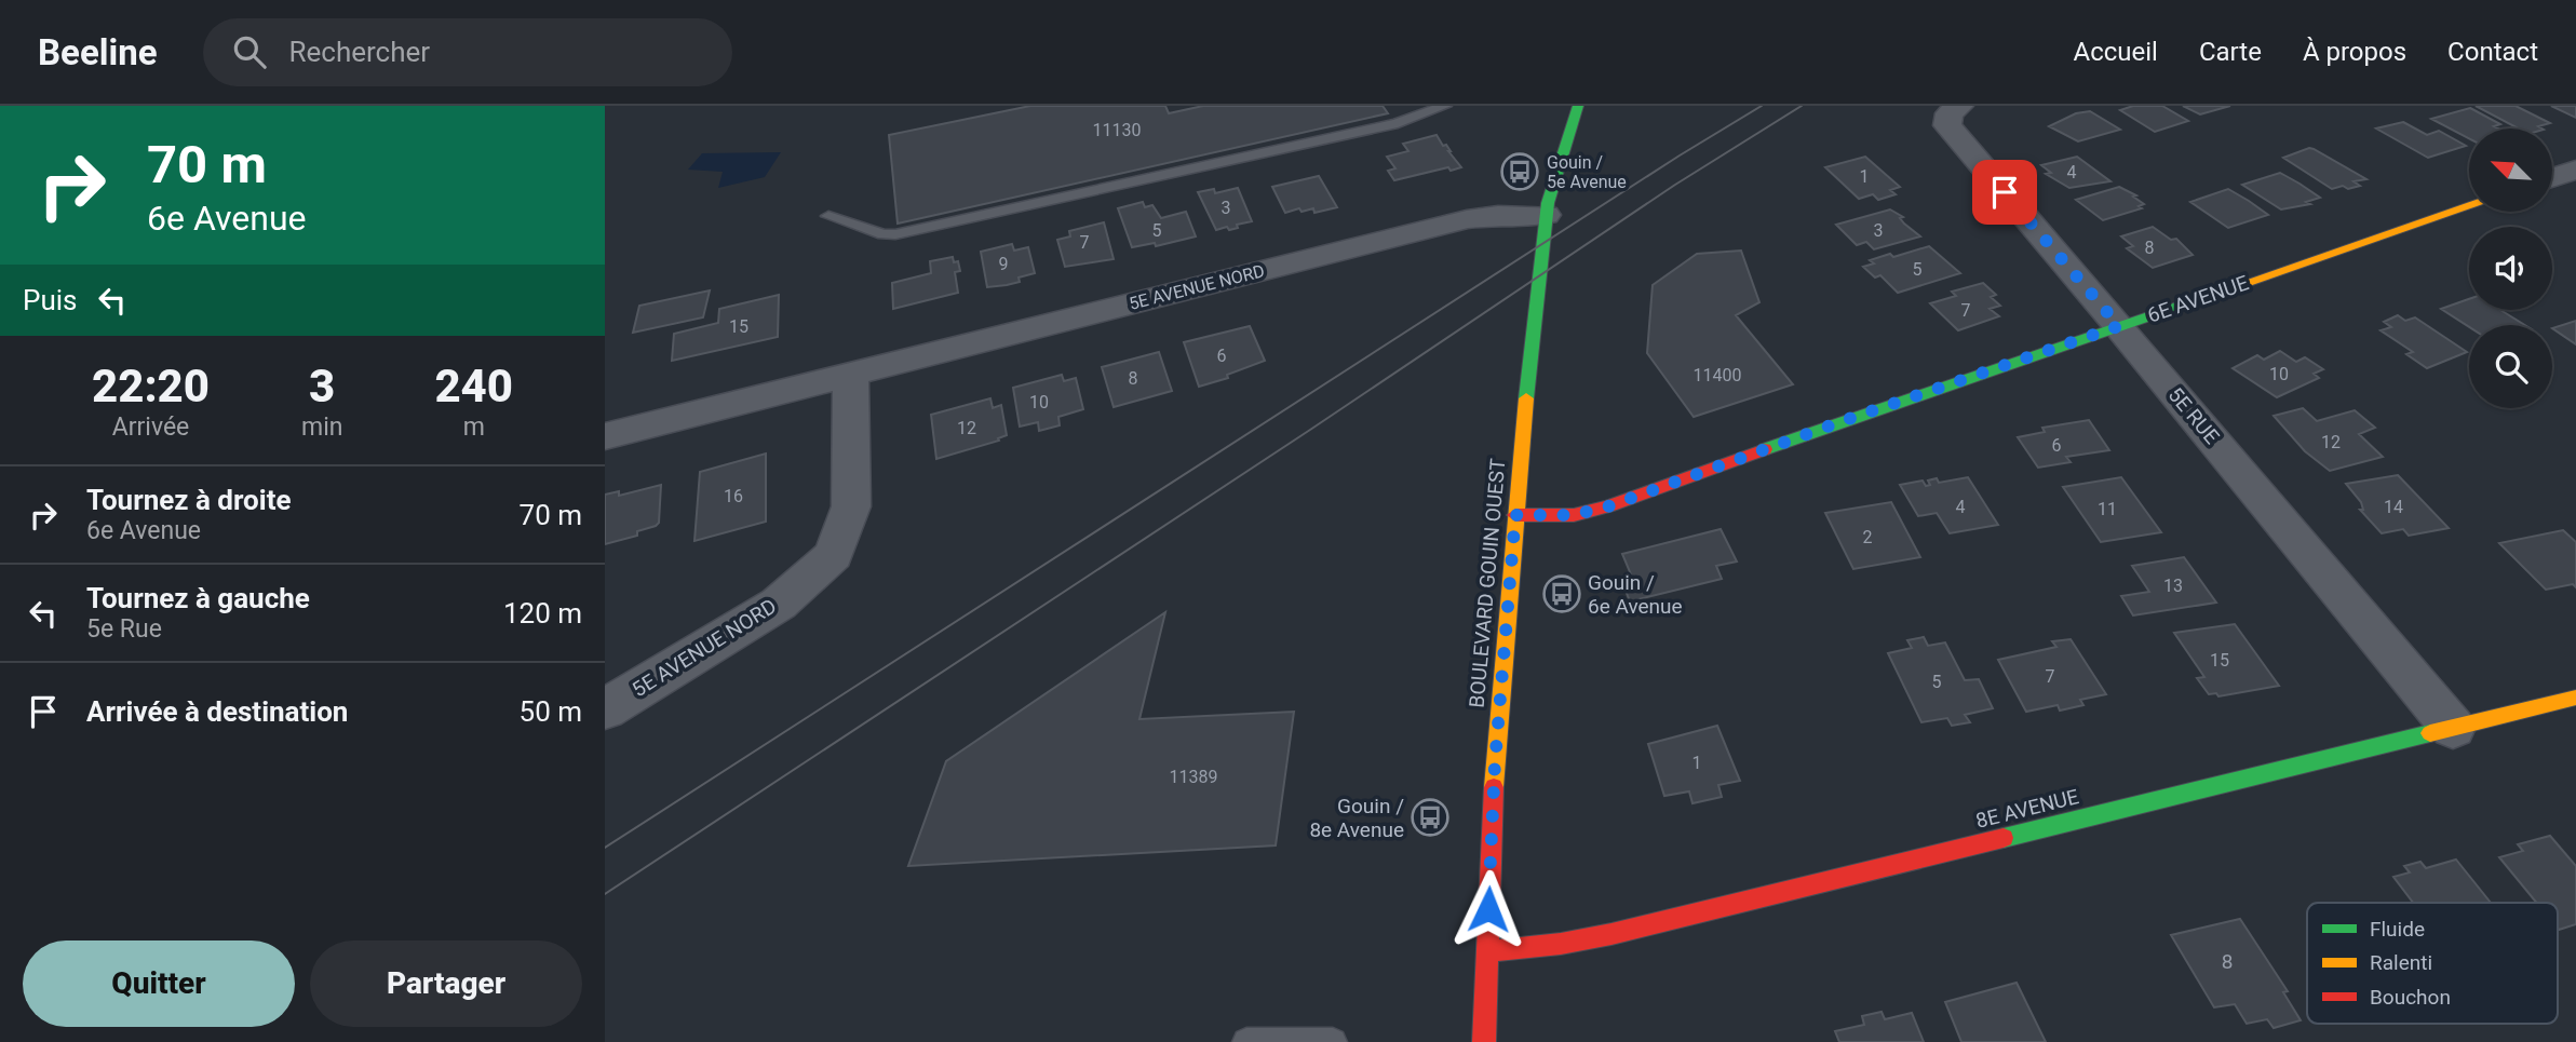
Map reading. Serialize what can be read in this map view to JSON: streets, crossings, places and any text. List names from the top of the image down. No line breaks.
{"streets":{"street":["5E AVENUE NORD","6E AVENUE","5E RUE","BOULEVARD GOUIN OUEST","8E AVENUE"]},"crossings":[["5E AVENUE NORD","BOULEVARD GOUIN OUEST"],["6E AVENUE","5E RUE"],["6E AVENUE","BOULEVARD GOUIN OUEST"],["5E RUE","8E AVENUE"],["BOULEVARD GOUIN OUEST","8E AVENUE"]],"places":{"bus stop":["Gouin / 5e Avenue","Gouin / 6e Avenue","Gouin / 8e Avenue"]},"house_numbers":["11130","4","1","3","5","3","7","8","9","5","7","15","6","10","11400","8","10","12","12","6","16","4","14","11","2","13","15","7","5","1","11389","8"],"legend":["Fluide","Ralenti","Bouchon"],"north":"top left","page":{"header":"Beeline","search":"Rechercher","nav":["Accueil","Carte","À propos","Contact"],"turn":["70 m","6e Avenue"],"then":"Puis","eta":["22:20","Arrivée","3","min","240","m"],"list":[{"name":"Tournez à droite","note":"6e Avenue","value":"70 m"},{"name":"Tournez à gauche","note":"5e Rue","value":"120 m"},{"name":"Arrivée à destination","value":"50 m"}],"buttons":["Quitter","Partager"]}}
